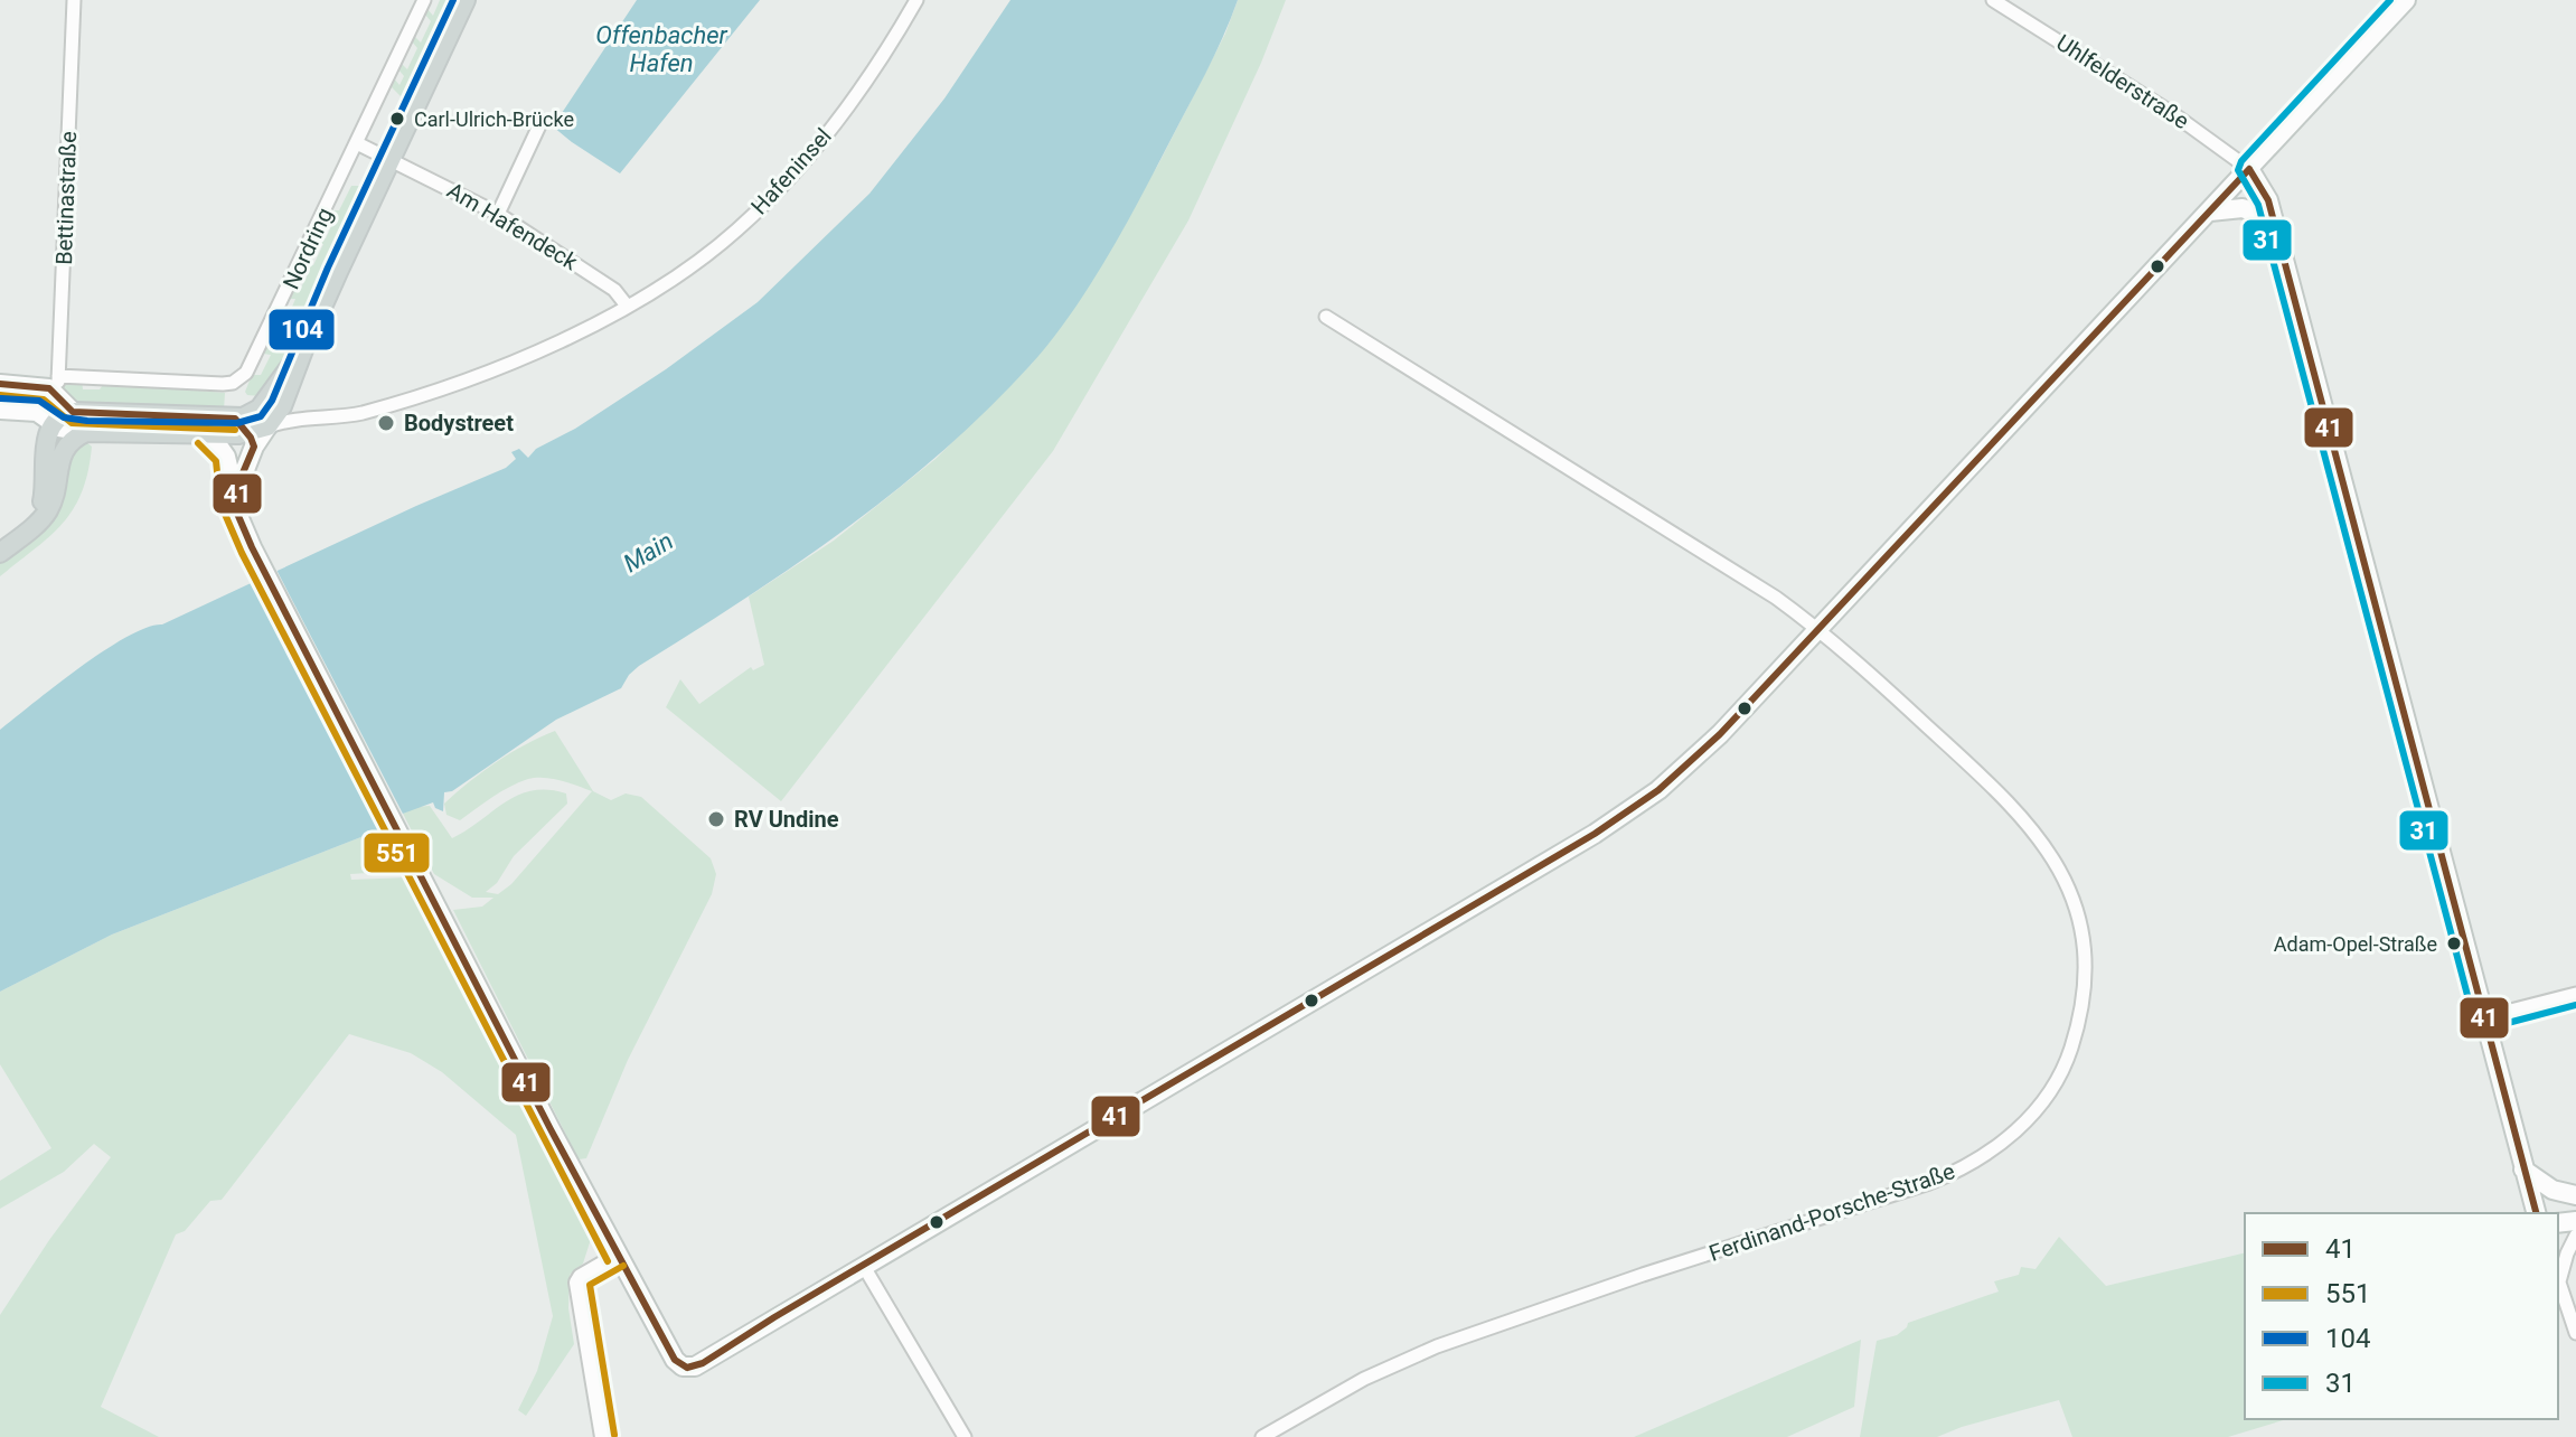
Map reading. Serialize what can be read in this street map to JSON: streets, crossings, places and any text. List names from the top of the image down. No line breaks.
{"streets":{"street":["Uhlfelderstraße","Hafeninsel","Bettinastraße","Am Hafendeck","Nordring","Ferdinand-Porsche-Straße"]},"crossings":[["Hafeninsel","Am Hafendeck"],["Bettinastraße","Nordring"]],"water":["Offenbacher Hafen","Main"],"places":["Carl-Ulrich-Brücke","Bodystreet","RV Undine","Adam-Opel-Straße"],"lines":["transit line 104","transit line 31","transit line 41","transit line 551"],"legend":["41","551","104","31"]}
